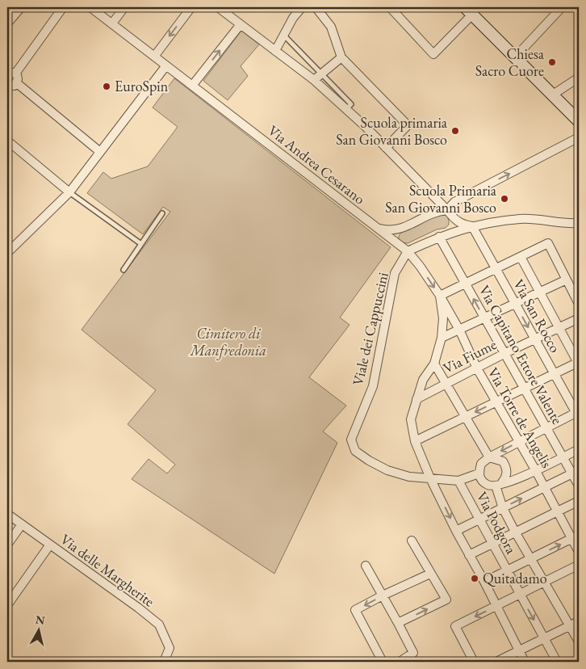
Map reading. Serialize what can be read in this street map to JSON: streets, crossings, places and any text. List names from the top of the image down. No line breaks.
{"streets":{"street":["Via Andrea Cesarano","Via San Rocco","Viale dei Cappuccini","Via Capitano Ettore Valente","Via Fiume","Via Torre de Angelis","Via Podgora","Via delle Margherite"]},"crossings":[["Via Andrea Cesarano","Viale dei Cappuccini"],["Via Andrea Cesarano","Via Fiume"],["Via Andrea Cesarano","Via Torre de Angelis"],["Via San Rocco","Via Fiume"],["Viale dei Cappuccini","Via Podgora"],["Via Capitano Ettore Valente","Via Fiume"],["Via Fiume","Via Torre de Angelis"]],"parks":["Cimitero di Manfredonia"],"places":["Chiesa Sacro Cuore","EuroSpin","Scuola primaria San Giovanni Bosco","Scuola Primaria San Giovanni Bosco","Quitadamo"],"north":"top"}
